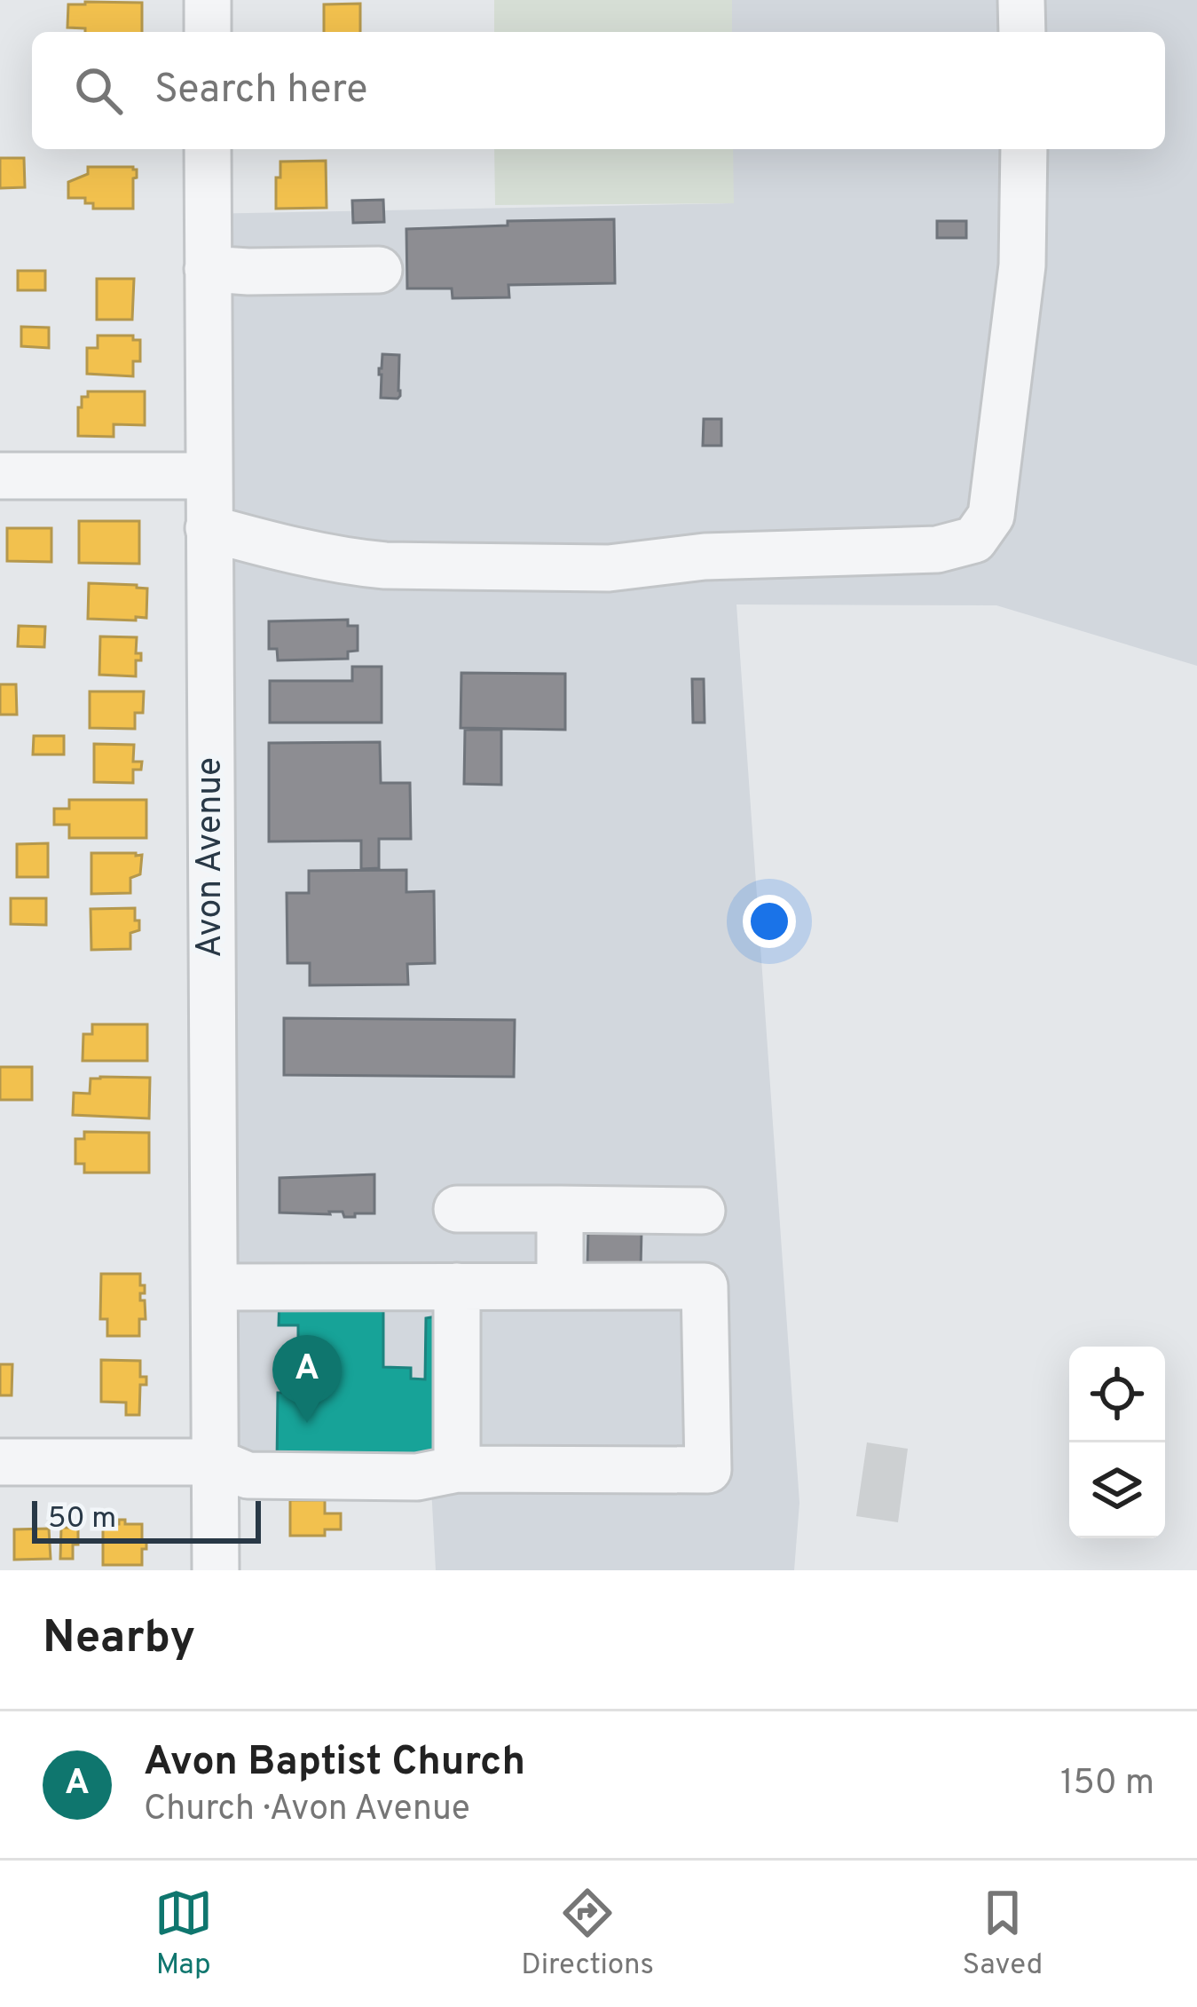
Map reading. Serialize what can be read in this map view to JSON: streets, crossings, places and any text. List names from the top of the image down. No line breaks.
{"streets":{"street":["Avon Avenue"]},"scale_bar":"50 m","page":{"search":"Search here","pins":"A","scale":"50 m","heading":"Nearby","list":[{"mark":"A","name":"Avon Baptist Church","note":"Church · Avon Avenue","value":"150 m"}],"nav":["Map","Directions","Saved"]}}
